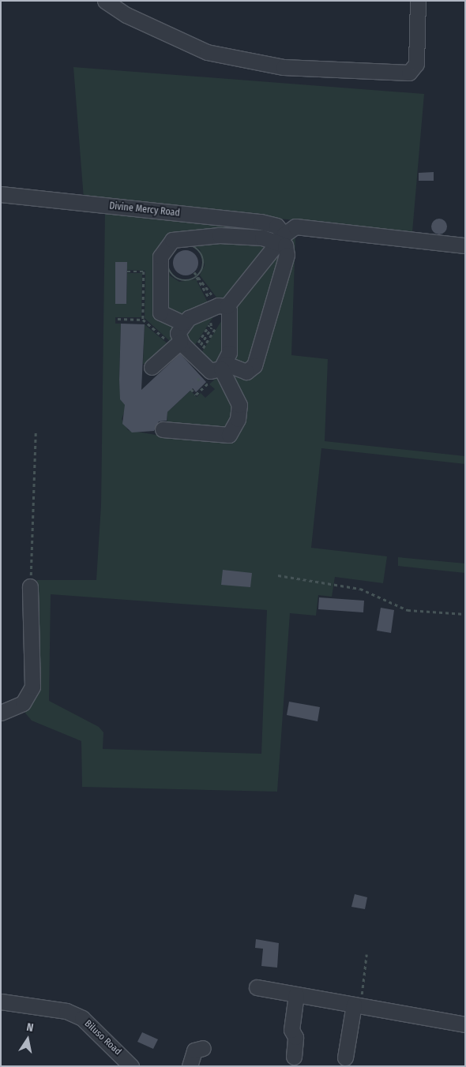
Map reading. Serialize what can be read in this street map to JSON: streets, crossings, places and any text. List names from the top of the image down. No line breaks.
{"streets":{"street":["Divine Mercy Road","Biluso Road"]},"north":"top"}
